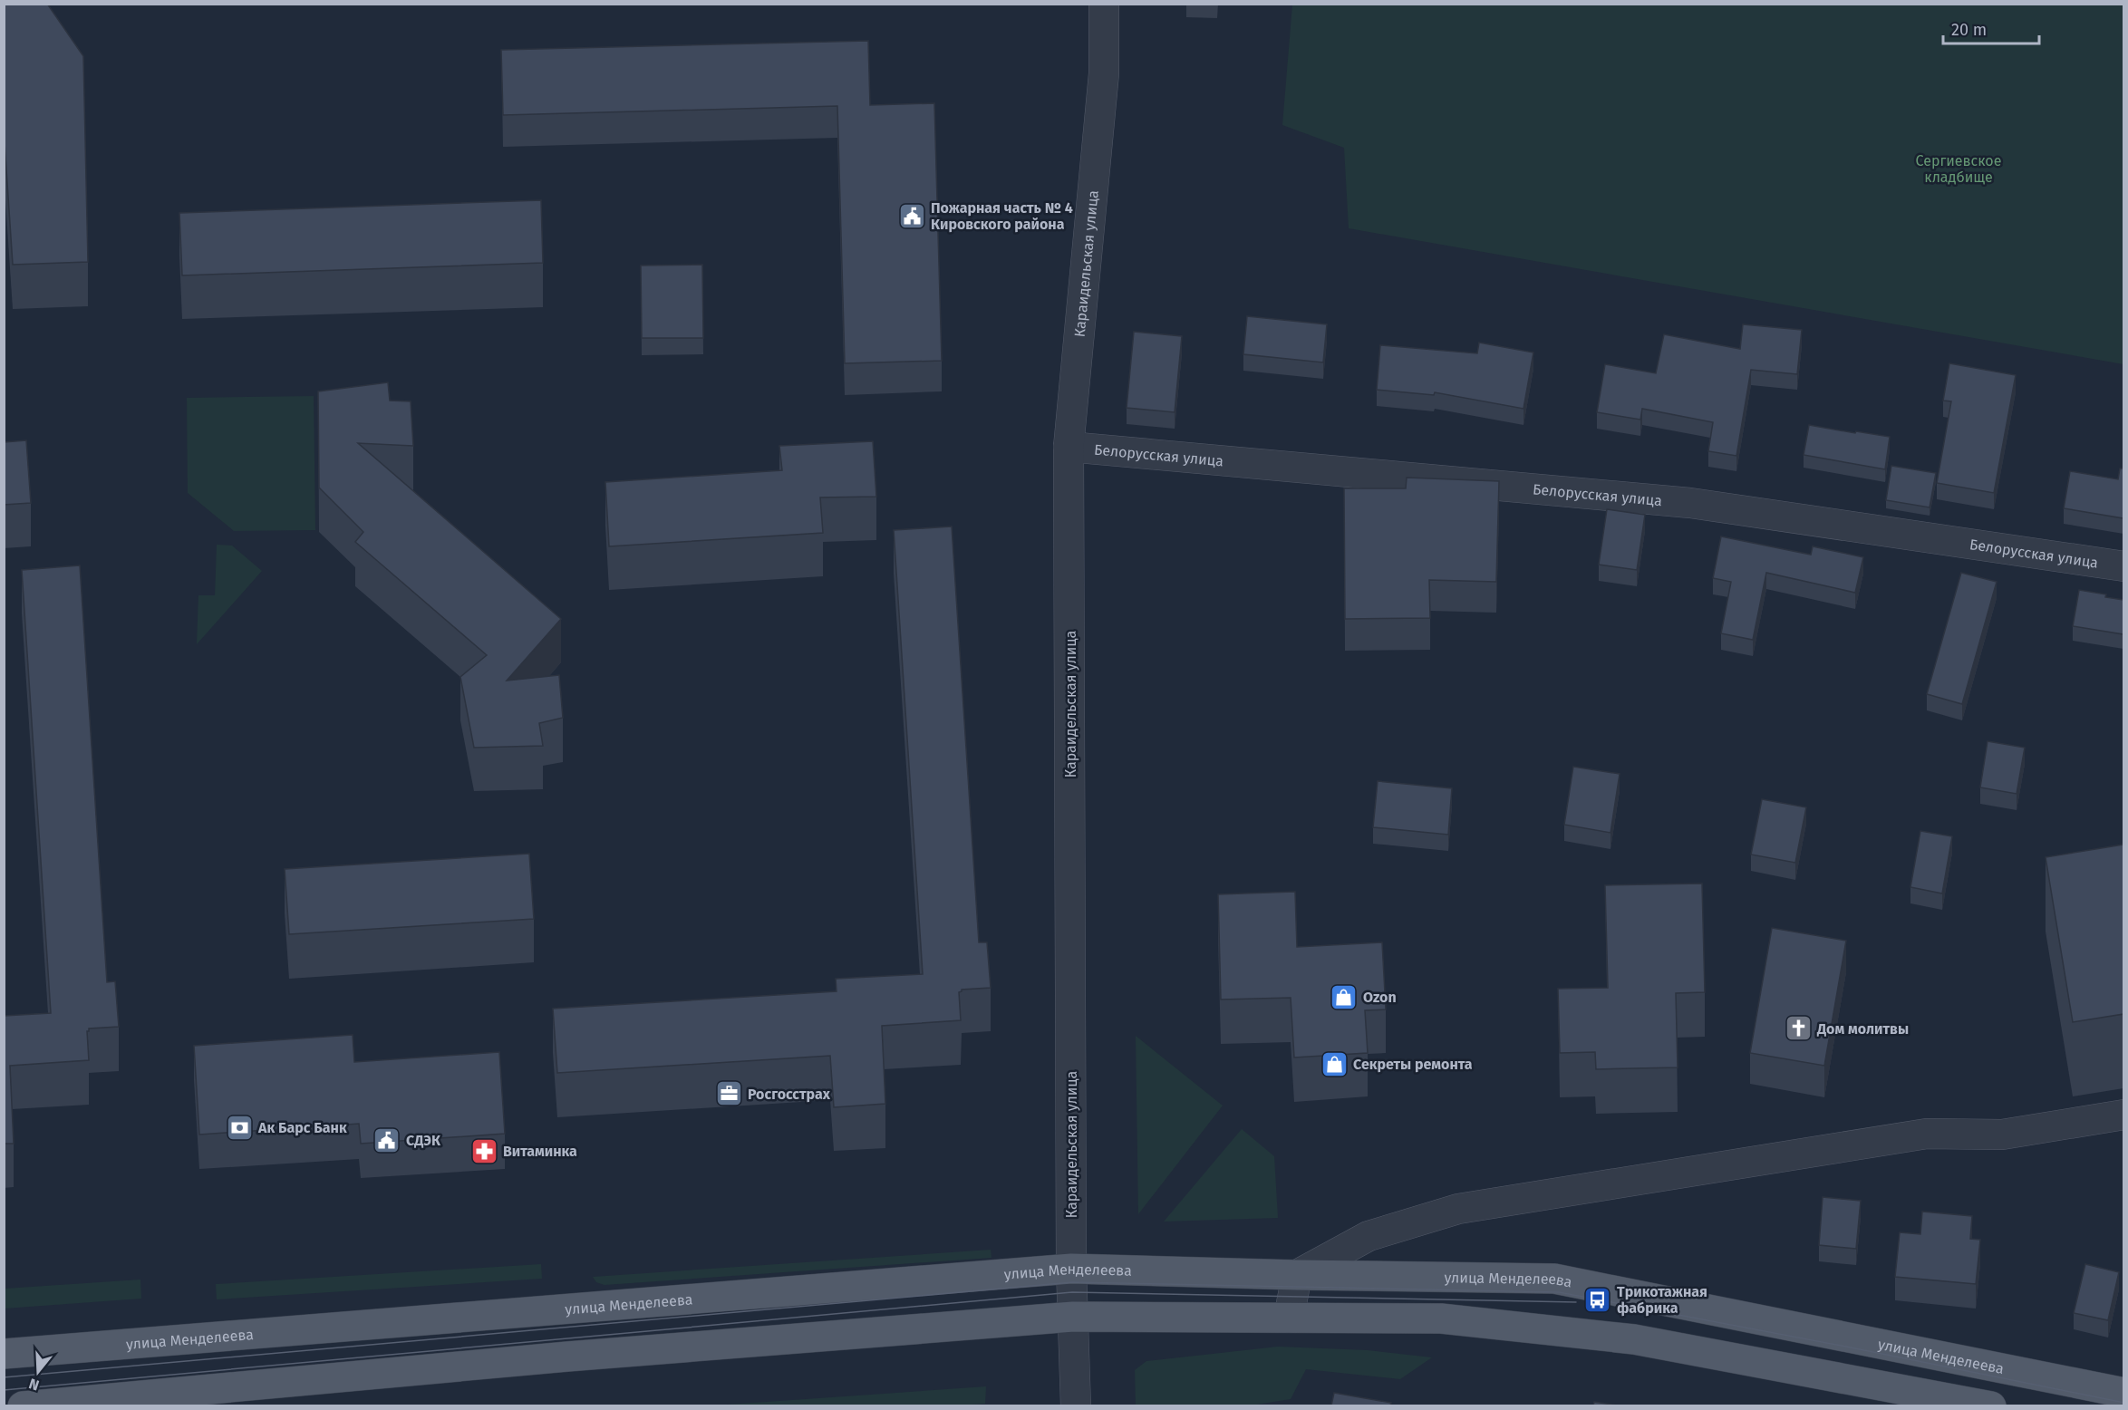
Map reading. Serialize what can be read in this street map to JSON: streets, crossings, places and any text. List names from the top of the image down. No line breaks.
{"streets":{"main road":["улица Менделеева"],"street":["Караидельская улица","Белорусская улица"]},"crossings":[["Караидельская улица","Белорусская улица"],["Караидельская улица","улица Менделеева"]],"parks":["Сергиевское кладбище"],"places":{"public building":["Пожарная часть № 4 Кировского района","СДЭК"],"shop":["Ozon","Секреты ремонта"],"church":["Дом молитвы"],"office":["Росгосстрах"],"bank":["Ак Барс Банк"],"pharmacy":["Витаминка"],"bus stop":["Трикотажная фабрика"]},"scale_bar":"20 m","north":"bottom"}
